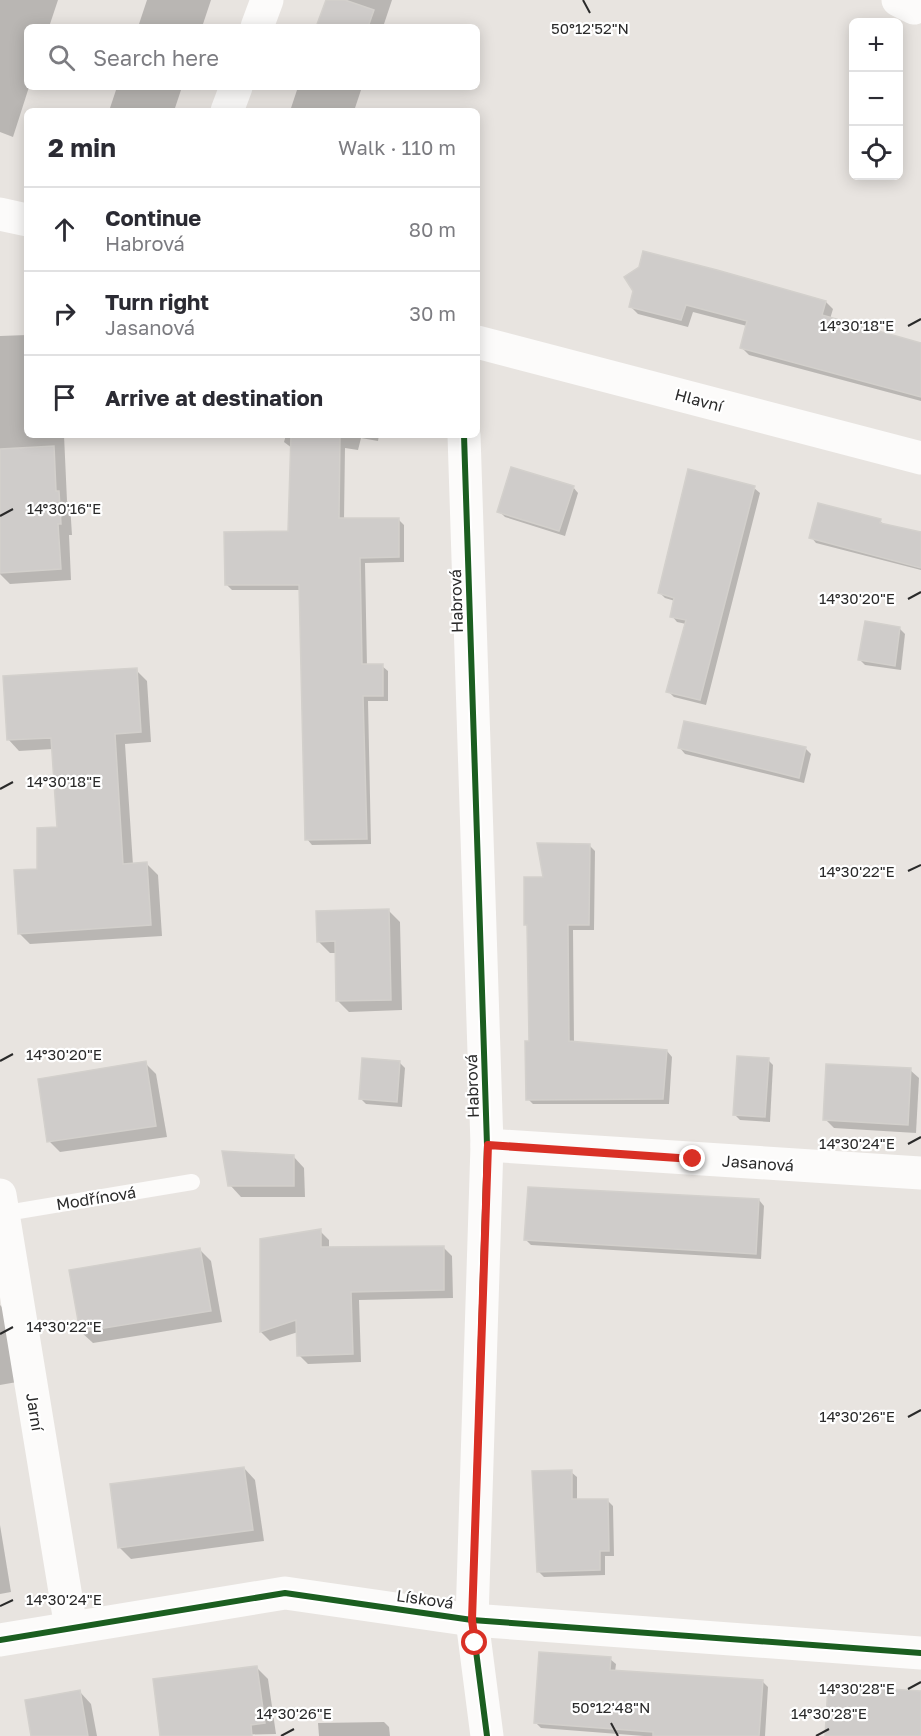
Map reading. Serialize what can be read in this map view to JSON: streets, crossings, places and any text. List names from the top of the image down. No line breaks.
{"streets":{"street":["Hlavní","Habrová","Jasanová","Jarní","Lísková"],"lane":["Modřínová"]},"crossings":[["Habrová","Jasanová"],["Habrová","Lísková"],["Modřínová","Jarní"],["Jarní","Lísková"]],"page":{"map_buttons":["+","−"],"search":"Search here","heading":["2 min","Walk · 110 m"],"list":[["Continue","Habrová","80 m"],["Turn right","Jasanová","30 m"],"Arrive at destination"]},"coordinates":["50°12'52\"N","14°30'18\"E","14°30'16\"E","14°30'20\"E","14°30'22\"E","14°30'24\"E","14°30'26\"E","14°30'28\"E","50°12'48\"N"]}
